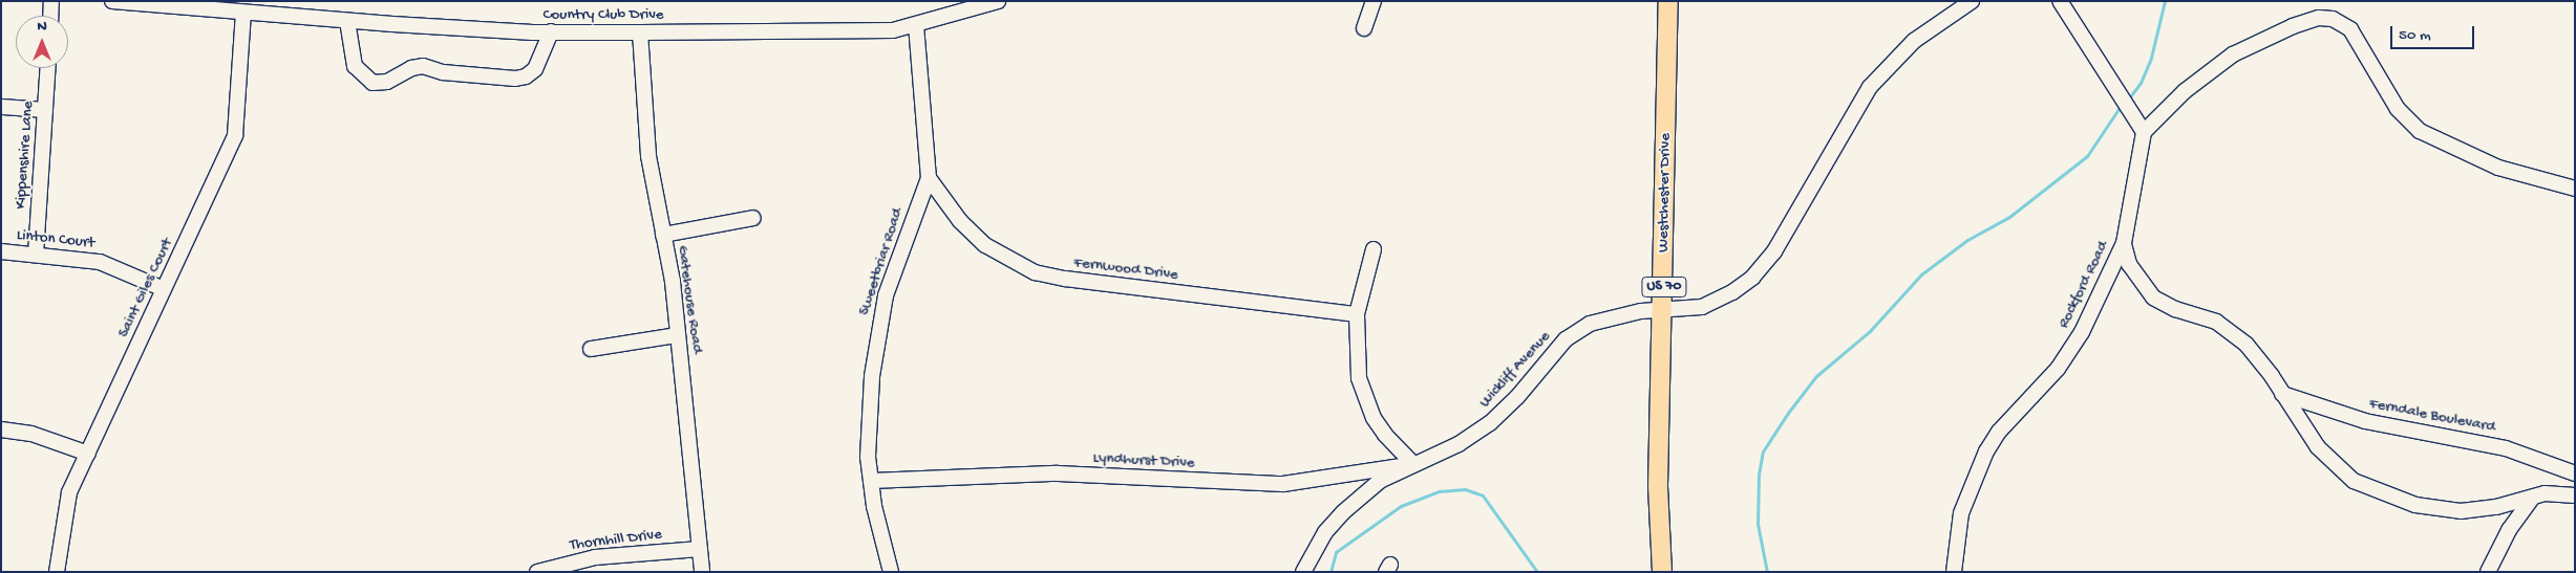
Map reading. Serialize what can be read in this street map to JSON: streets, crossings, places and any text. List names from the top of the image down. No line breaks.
{"streets":{"main road":["Westchester Drive","US 70"],"street":["Country Club Drive","Kippenshire Lane","Linton Court","Sweetbriar Road","Fernwood Drive","Rockford Road","Saint Giles Court","Gatehouse Road","Wickliff Avenue","Ferndale Boulevard","Lyndhurst Drive","Thornhill Drive"]},"crossings":[["Country Club Drive","Sweetbriar Road"],["Country Club Drive","Saint Giles Court"],["Country Club Drive","Gatehouse Road"],["Kippenshire Lane","Linton Court"],["Westchester Drive","Wickliff Avenue"],["Linton Court","Saint Giles Court"],["Sweetbriar Road","Fernwood Drive"],["Sweetbriar Road","Lyndhurst Drive"],["Gatehouse Road","Thornhill Drive"],["Wickliff Avenue","Lyndhurst Drive"]],"scale_bar":"50 m","north":"top"}
